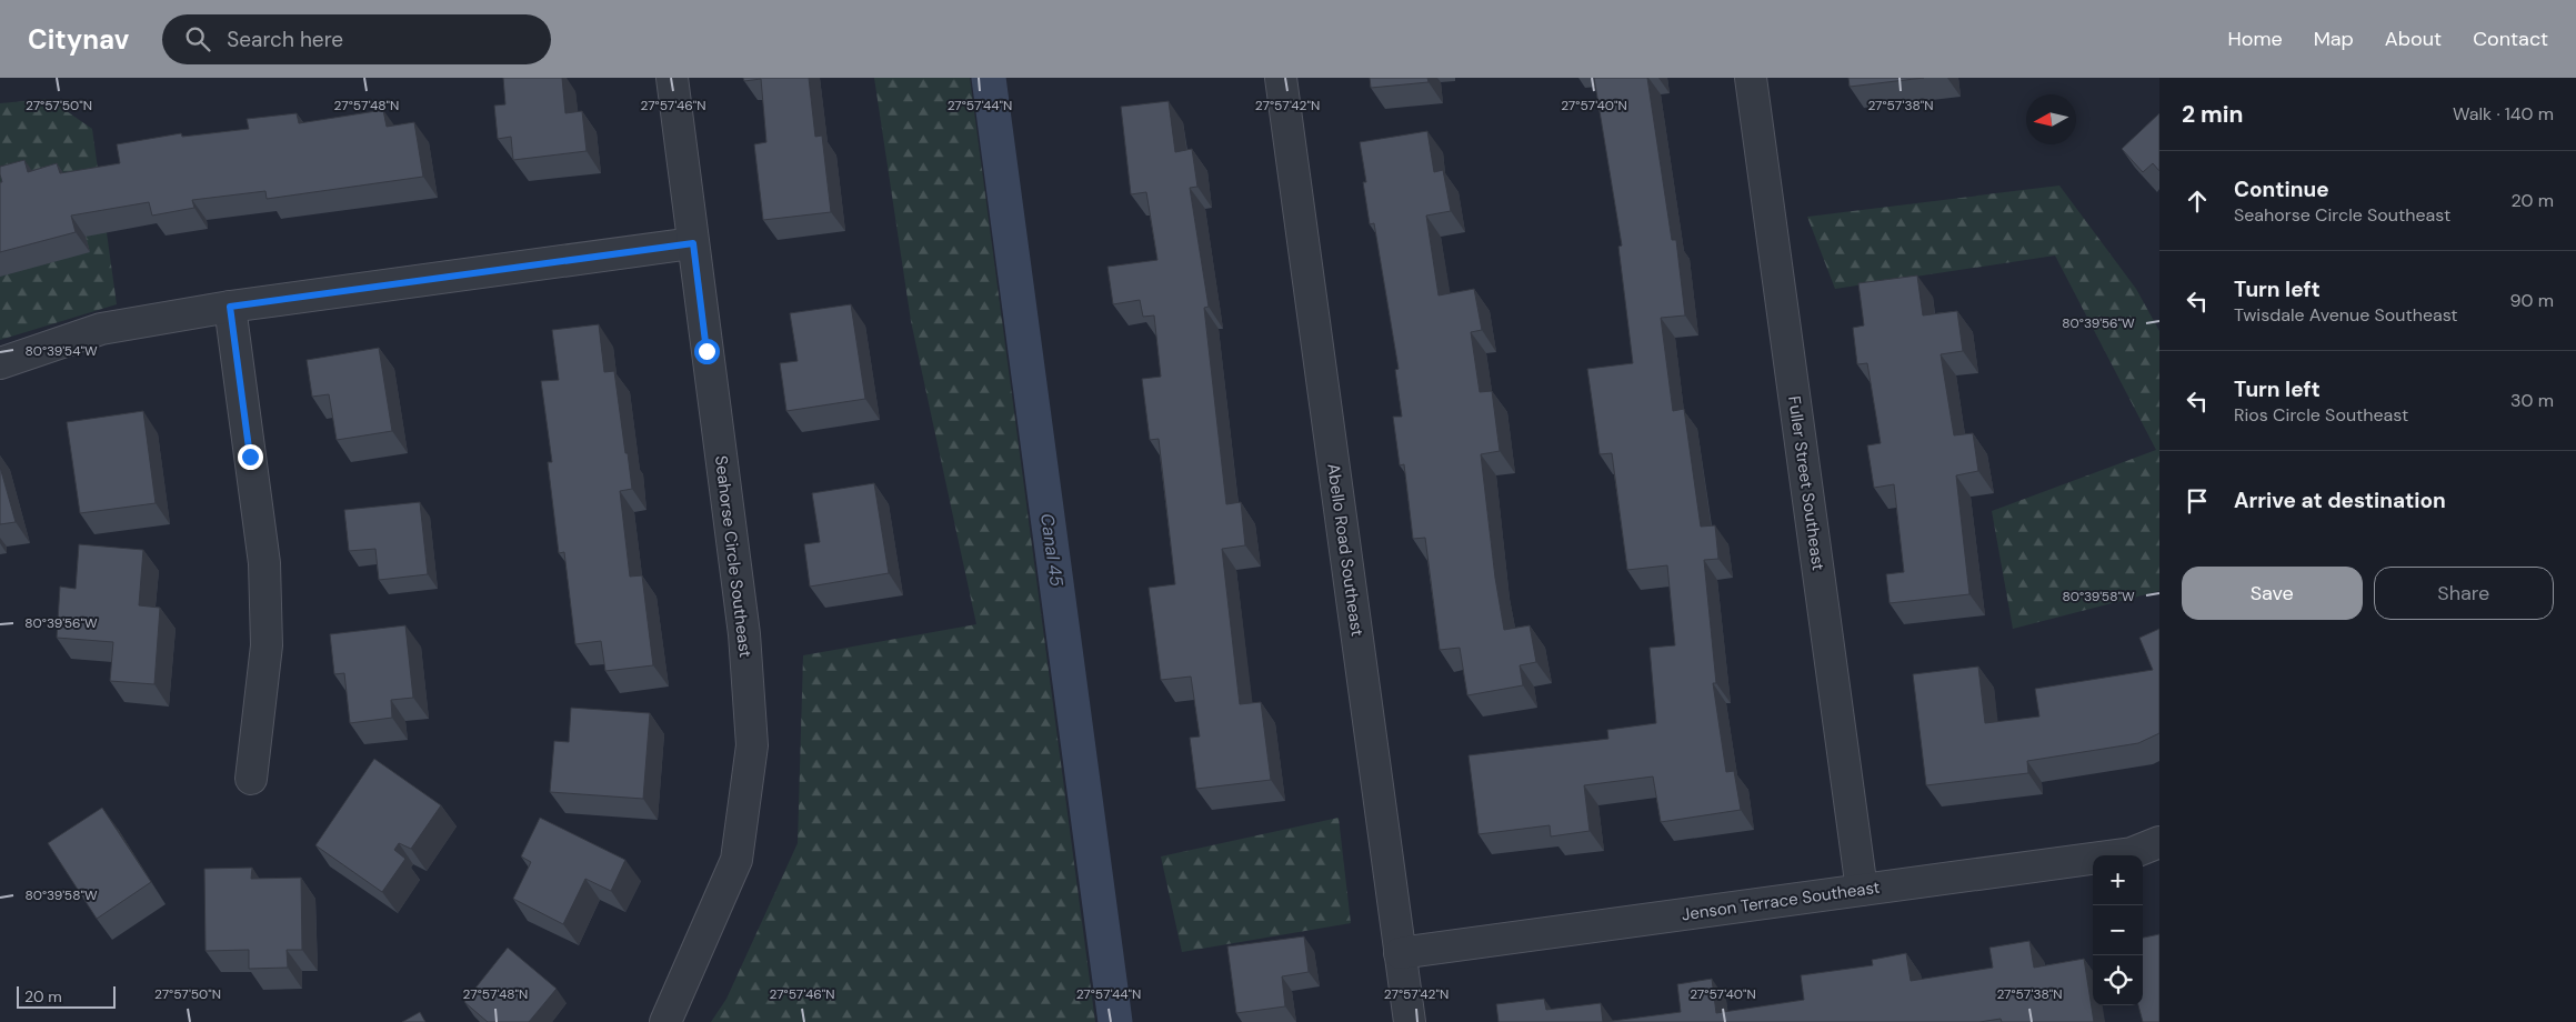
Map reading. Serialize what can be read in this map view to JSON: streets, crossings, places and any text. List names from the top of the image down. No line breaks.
{"streets":{"street":["Fuller Street Southeast","Abello Road Southeast","Seahorse Circle Southeast","Jenson Terrace Southeast"]},"crossings":[["Fuller Street Southeast","Jenson Terrace Southeast"],["Abello Road Southeast","Jenson Terrace Southeast"]],"water":["Canal 45"],"scale_bar":"20 m","north":"left","page":{"header":"Citynav","search":"Search here","nav":["Home","Map","About","Contact"],"heading":["2 min","Walk · 140 m"],"list":[["Continue","Seahorse Circle Southeast","20 m"],["Turn left","Twisdale Avenue Southeast","90 m"],["Turn left","Rios Circle Southeast","30 m"],"Arrive at destination"],"buttons":["Save","Share"],"map_buttons":["+","−"],"scale":"20 m"},"coordinates":["27°57'50\"N","27°57'48\"N","27°57'46\"N","27°57'44\"N","27°57'42\"N","27°57'40\"N","27°57'38\"N","80°39'56\"W","80°39'54\"W","80°39'58\"W"]}
